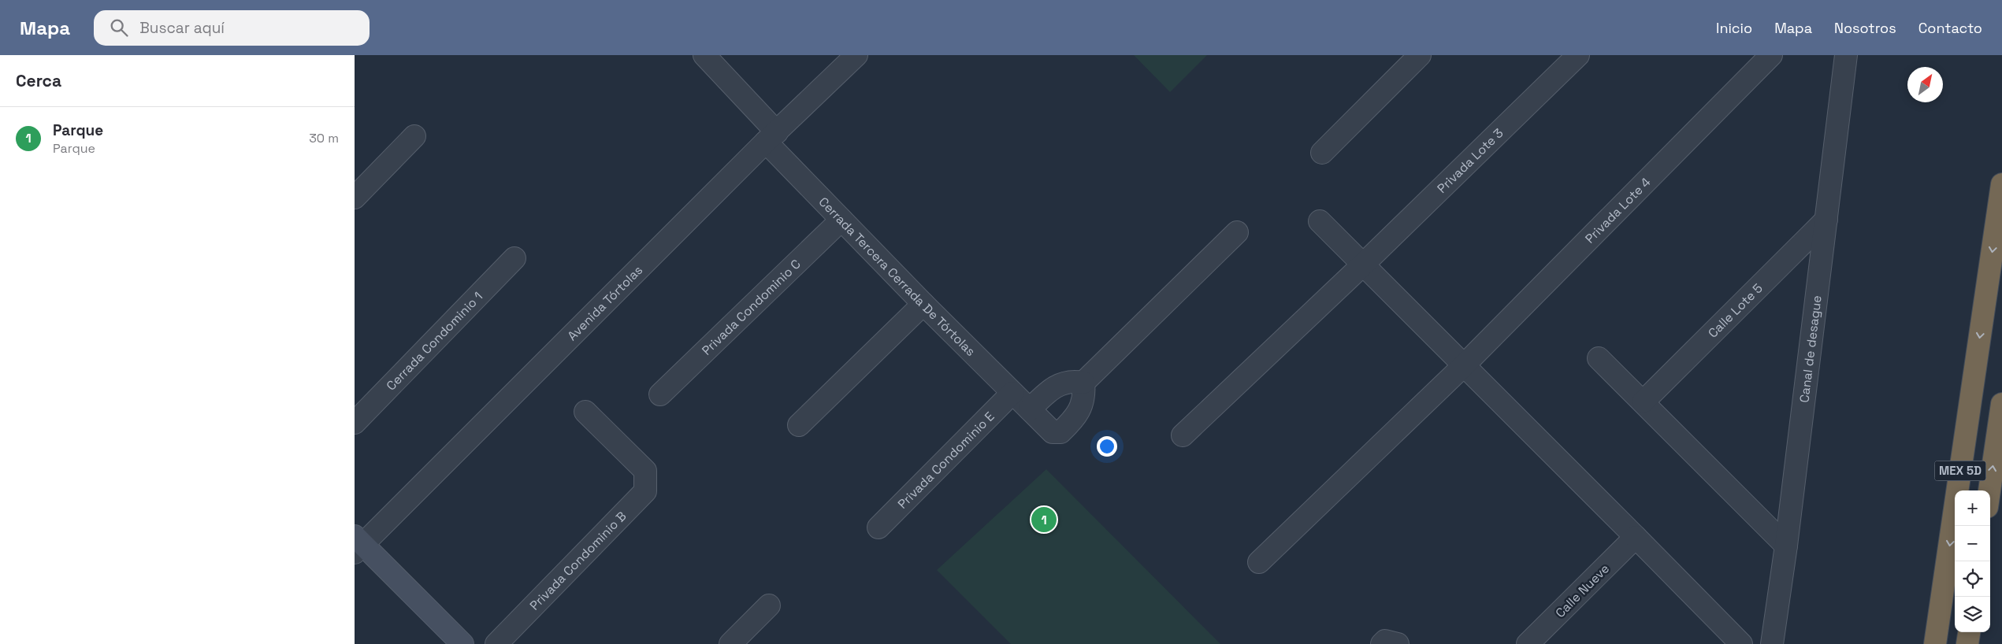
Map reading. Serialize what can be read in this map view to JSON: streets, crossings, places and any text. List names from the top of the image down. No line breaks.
{"streets":{"highway":["MEX 5D"],"street":["Privada Lote 3","Privada Lote 4","Cerrada Tercera Cerrada De Tórtolas","Avenida Tórtolas","Privada Condominio C","Calle Lote 5","Cerrada Condominio 1","Canal de desague","Privada Condominio E","Privada Condominio B","Calle Nueve"]},"crossings":[["Cerrada Tercera Cerrada De Tórtolas","Avenida Tórtolas"],["Cerrada Tercera Cerrada De Tórtolas","Privada Condominio C"],["Cerrada Tercera Cerrada De Tórtolas","Privada Condominio E"],["Calle Lote 5","Canal de desague"]],"north":"top right","page":{"header":"Mapa","search":"Buscar aquí","nav":["Inicio","Mapa","Nosotros","Contacto"],"heading":"Cerca","list":[{"mark":"1","name":"Parque","note":"Parque","value":"30 m"}],"map_buttons":["+","−"],"pins":"1"}}
